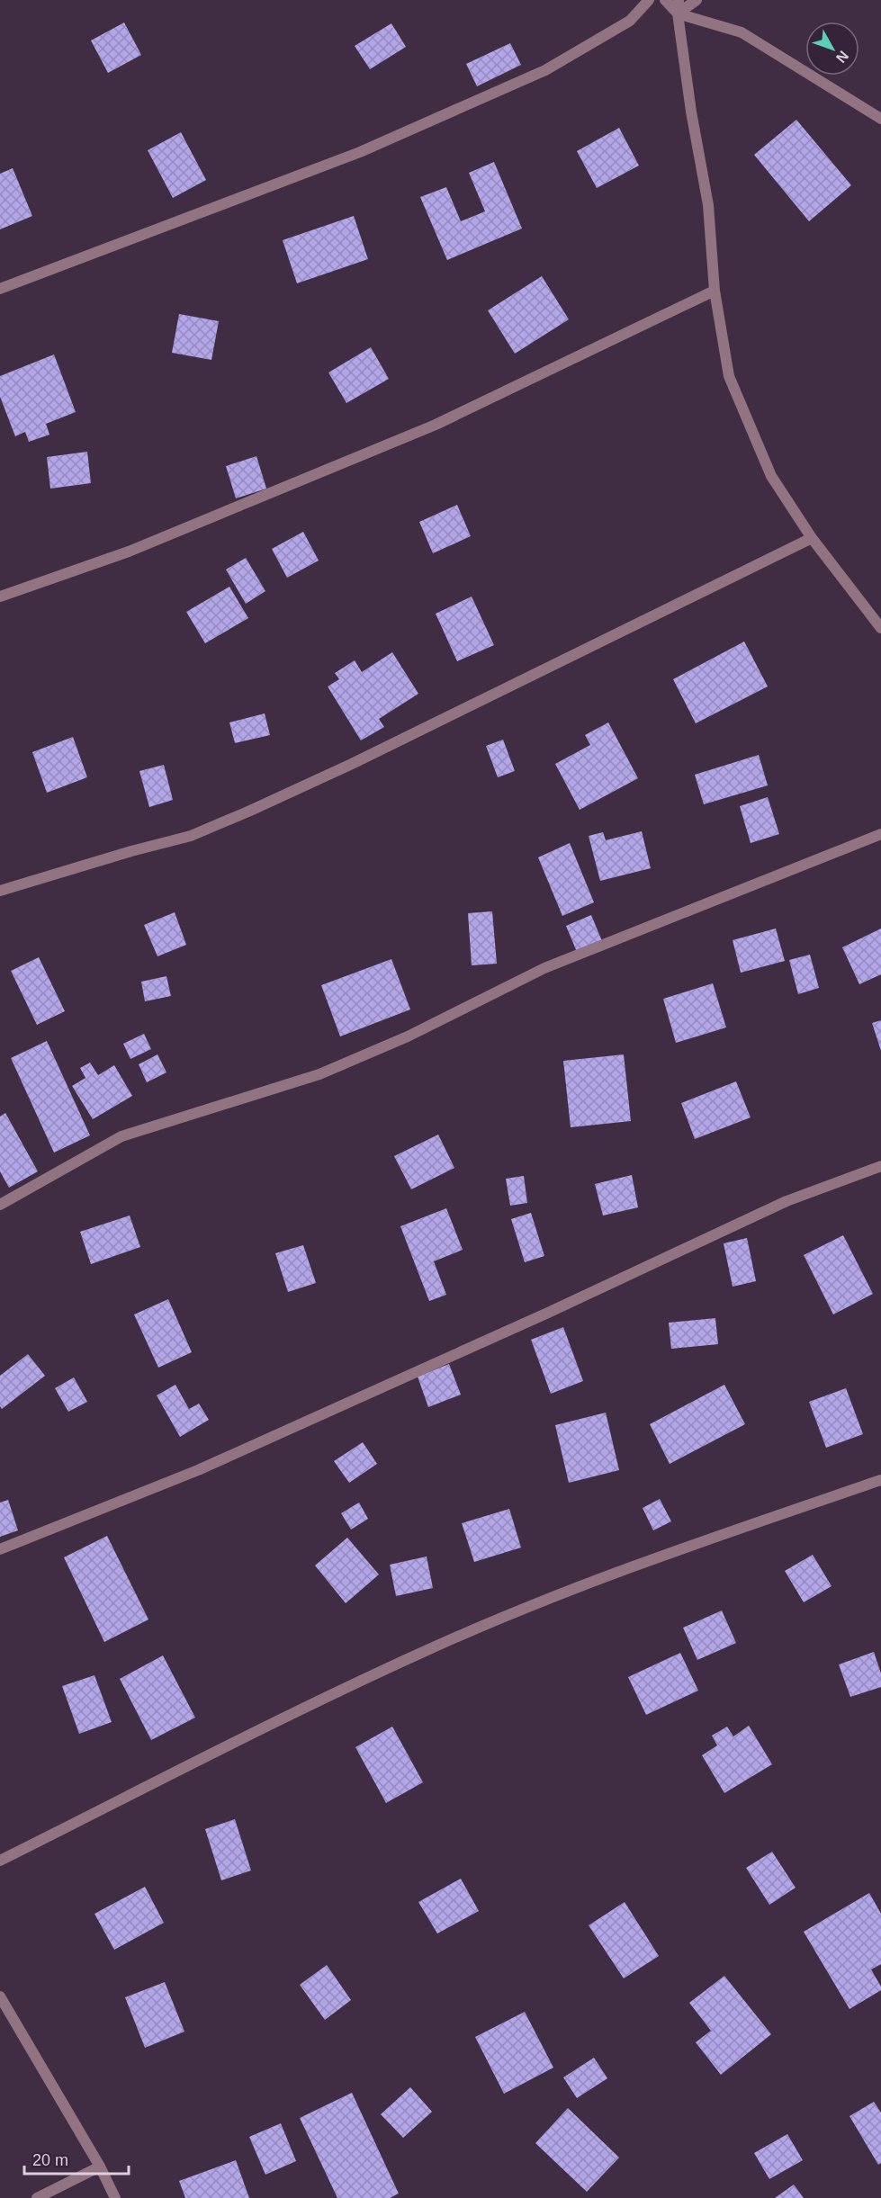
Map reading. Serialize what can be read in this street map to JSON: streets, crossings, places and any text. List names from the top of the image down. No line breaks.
{"scale_bar":"20 m","north":"bottom right"}
